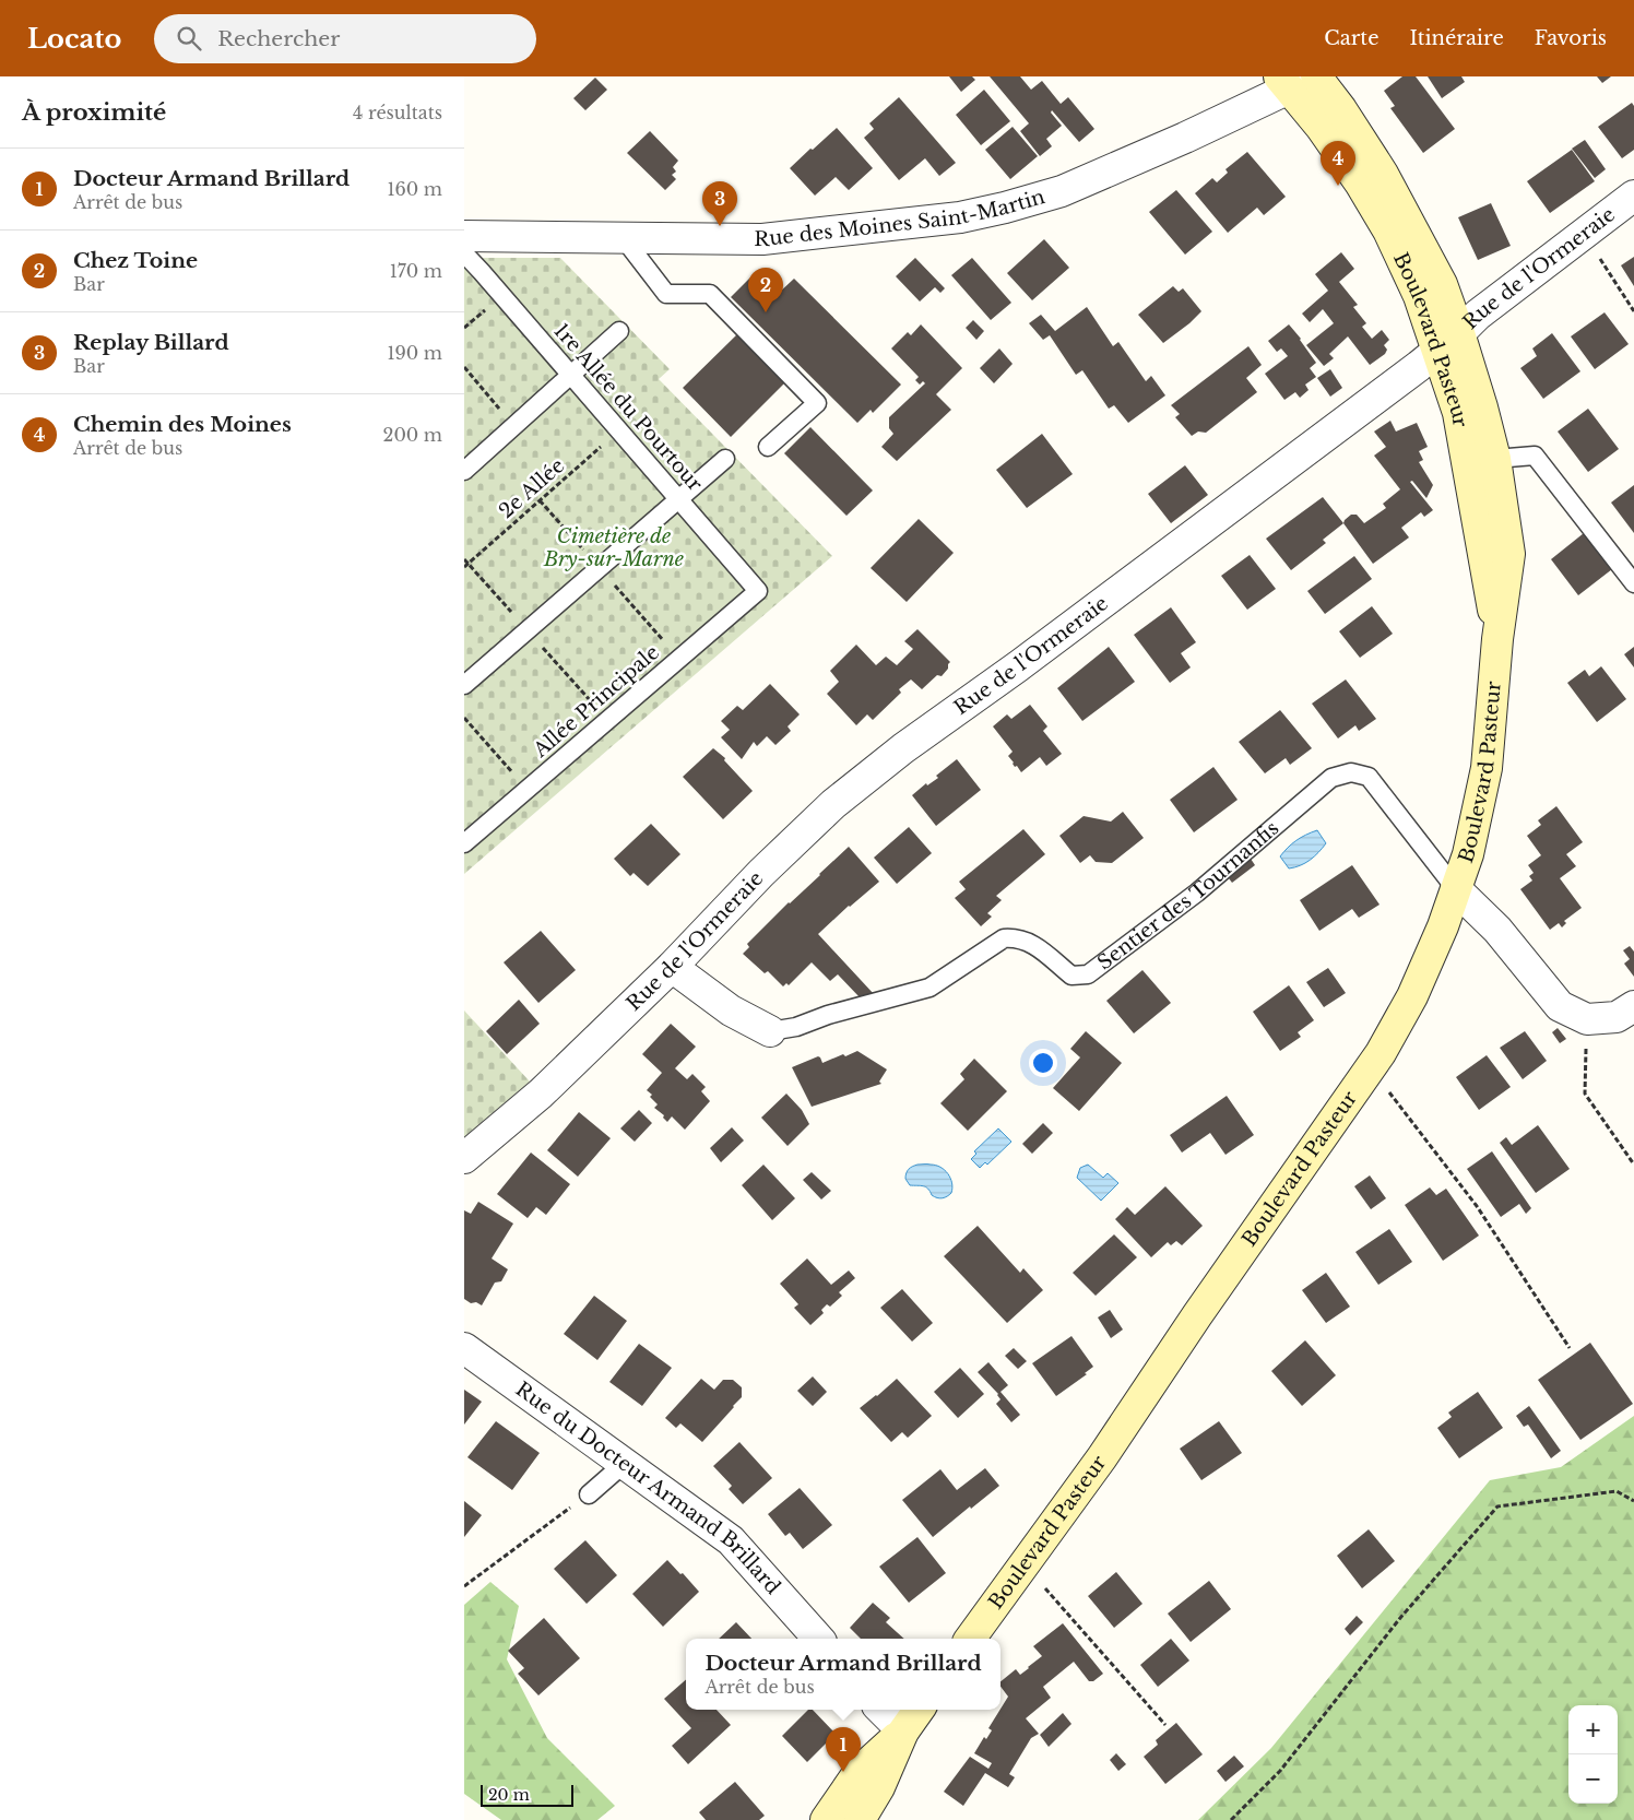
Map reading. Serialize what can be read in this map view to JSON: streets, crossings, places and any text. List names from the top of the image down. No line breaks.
{"streets":{"main road":["Boulevard Pasteur"],"street":["Rue des Moines Saint-Martin","Rue de l'Ormeraie","Sentier des Tournanfis","Rue du Docteur Armand Brillard"],"lane":["1re Allée du Pourtour","Allée Principale"],"path":["2e Allée"]},"crossings":[["Rue des Moines Saint-Martin","Boulevard Pasteur"],["Rue de l'Ormeraie","Boulevard Pasteur"],["Rue de l'Ormeraie","Sentier des Tournanfis"],["Boulevard Pasteur","Sentier des Tournanfis"],["1re Allée du Pourtour","2e Allée"],["1re Allée du Pourtour","Allée Principale"]],"parks":["Cimetière de Bry-sur-Marne"],"scale_bar":"20 m","page":{"header":"Locato","search":"Rechercher","nav":["Carte","Itinéraire","Favoris"],"heading":["À proximité","4 résultats"],"pins":["4","3","2","1"],"list":[{"mark":"1","name":"Docteur Armand Brillard","note":"Arrêt de bus","value":"160 m"},{"mark":"2","name":"Chez Toine","note":"Bar","value":"170 m"},{"mark":"3","name":"Replay Billard","note":"Bar","value":"190 m"},{"mark":"4","name":"Chemin des Moines","note":"Arrêt de bus","value":"200 m"}],"popup":["Docteur Armand Brillard","Arrêt de bus"],"map_buttons":["+","−"],"scale":"20 m"}}
